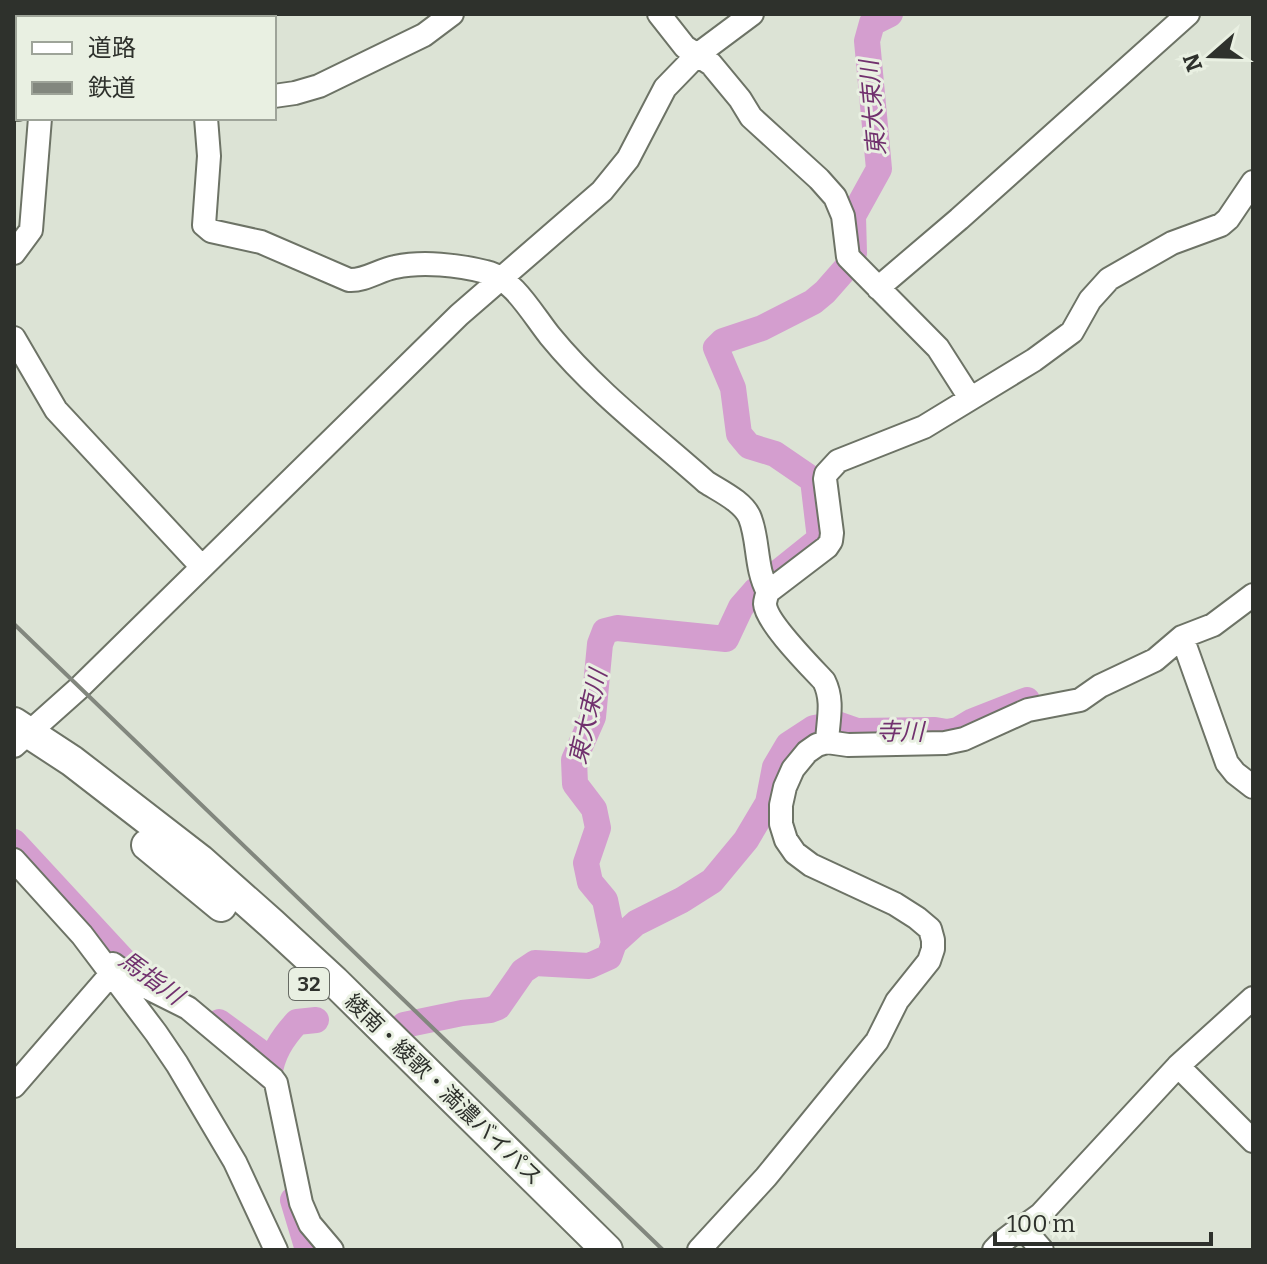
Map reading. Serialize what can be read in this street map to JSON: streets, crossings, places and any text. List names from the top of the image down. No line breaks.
{"streets":{"highway":["32","綾南・綾歌・満濃バイパス"]},"water":["東大束川","寺川","馬指川"],"legend":["道路","鉄道"],"scale_bar":"100 m","north":"left"}
